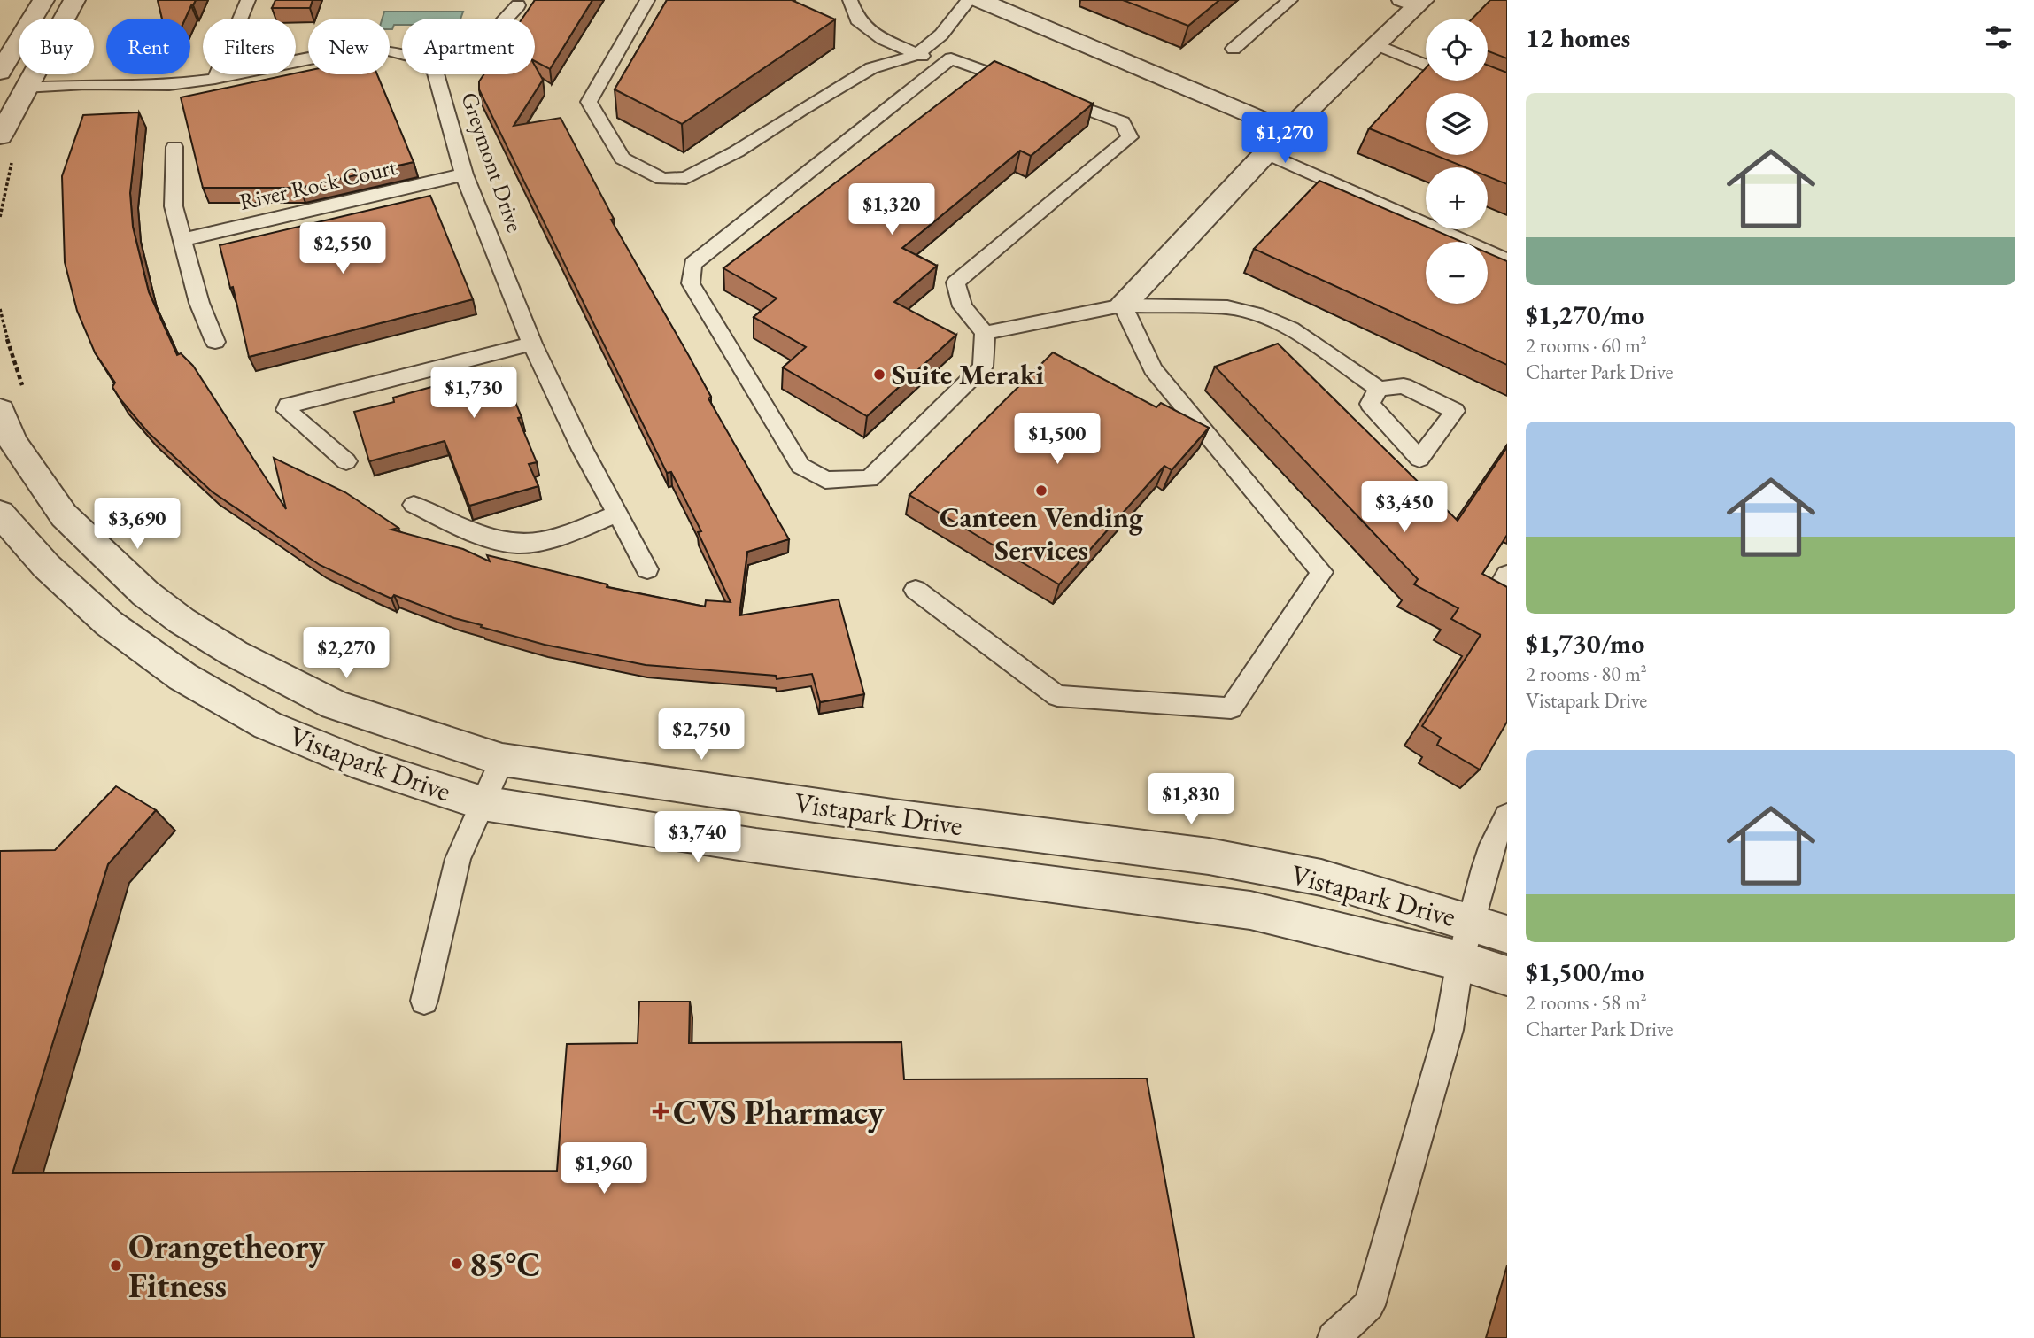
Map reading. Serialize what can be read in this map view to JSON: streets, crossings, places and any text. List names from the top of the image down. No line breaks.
{"streets":{"street":["Vistapark Drive"],"lane":["Greymont Drive","River Rock Court"]},"crossings":[["Greymont Drive","River Rock Court"]],"places":{"other":["Suite Meraki","Canteen Vending Services","85°C","Orangetheory Fitness"],"health":["CVS Pharmacy"]},"page":{"heading":"12 homes","map_buttons":["+","−"],"chip":["Buy","Rent","Filters","New","Apartment"],"list":[{"name":"$1,270/mo","note":"2 rooms · 60 m² · Charter Park Drive"},{"name":"$1,730/mo","note":"2 rooms · 80 m² · Vistapark Drive"},{"name":"$1,500/mo","note":"2 rooms · 58 m² · Charter Park Drive"}],"price":["$1,270","$1,320","$2,550","$1,730","$1,500","$3,450","$3,690","$2,270","$2,750","$1,830","$3,740","$1,960"]}}
